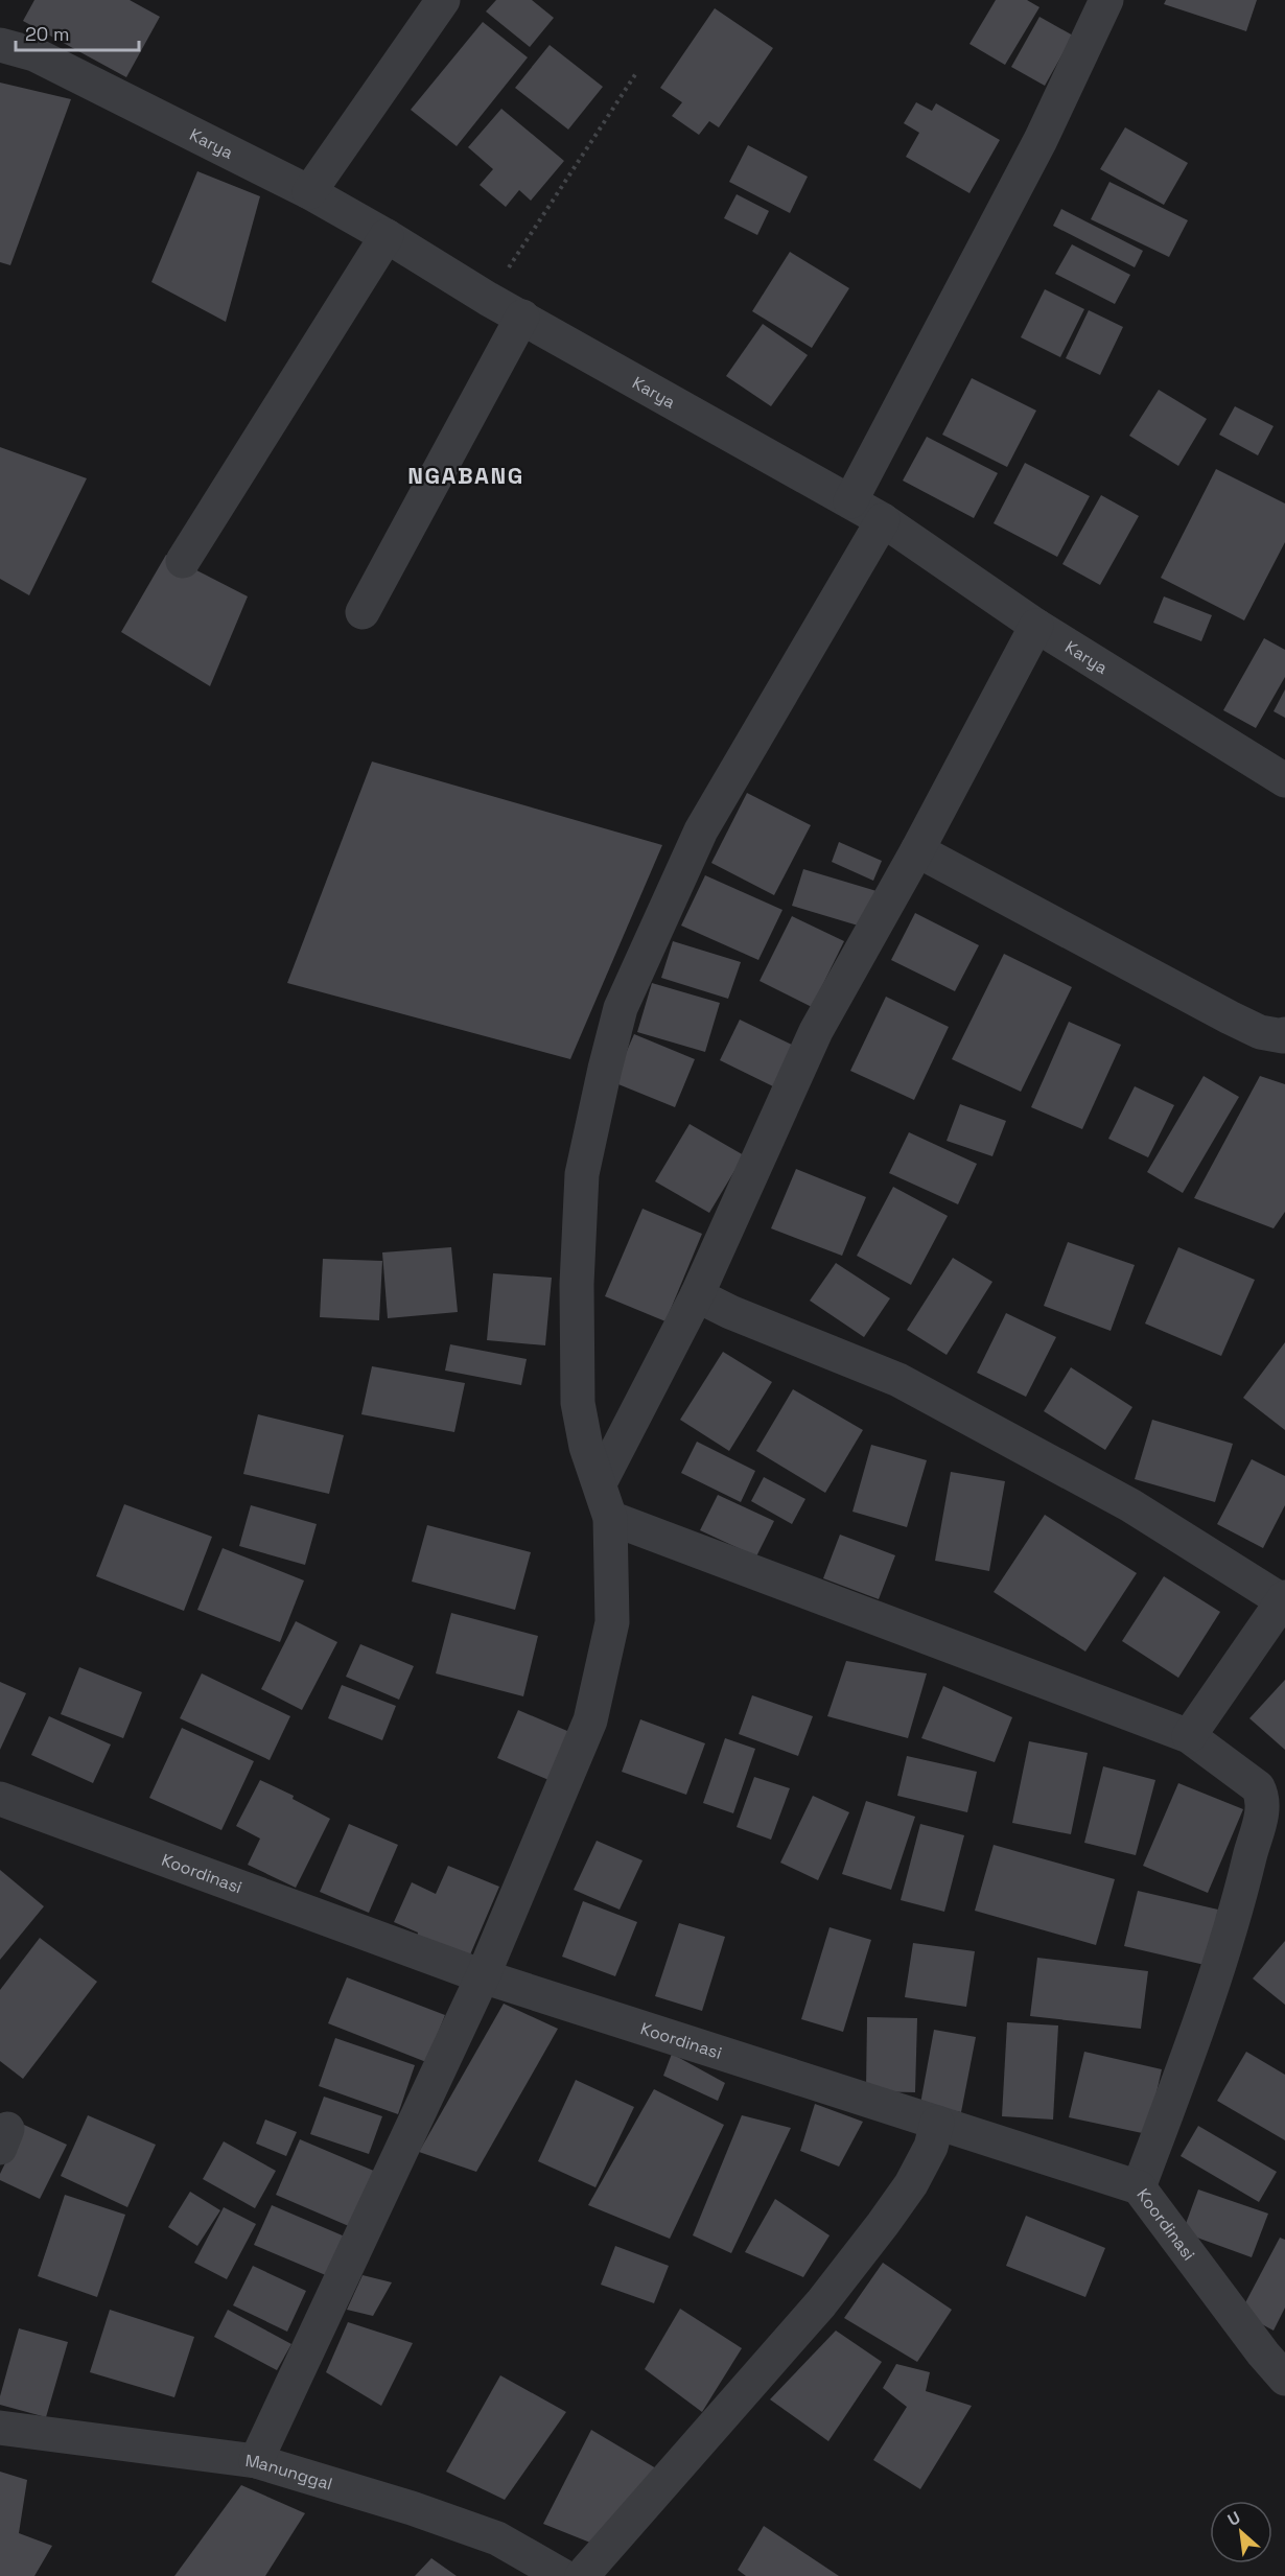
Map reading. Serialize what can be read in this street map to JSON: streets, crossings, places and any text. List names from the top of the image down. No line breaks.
{"streets":{"street":["Karya","Koordinasi","Manunggal"]},"districts":["NGABANG"],"scale_bar":"20 m","north":"top left"}
